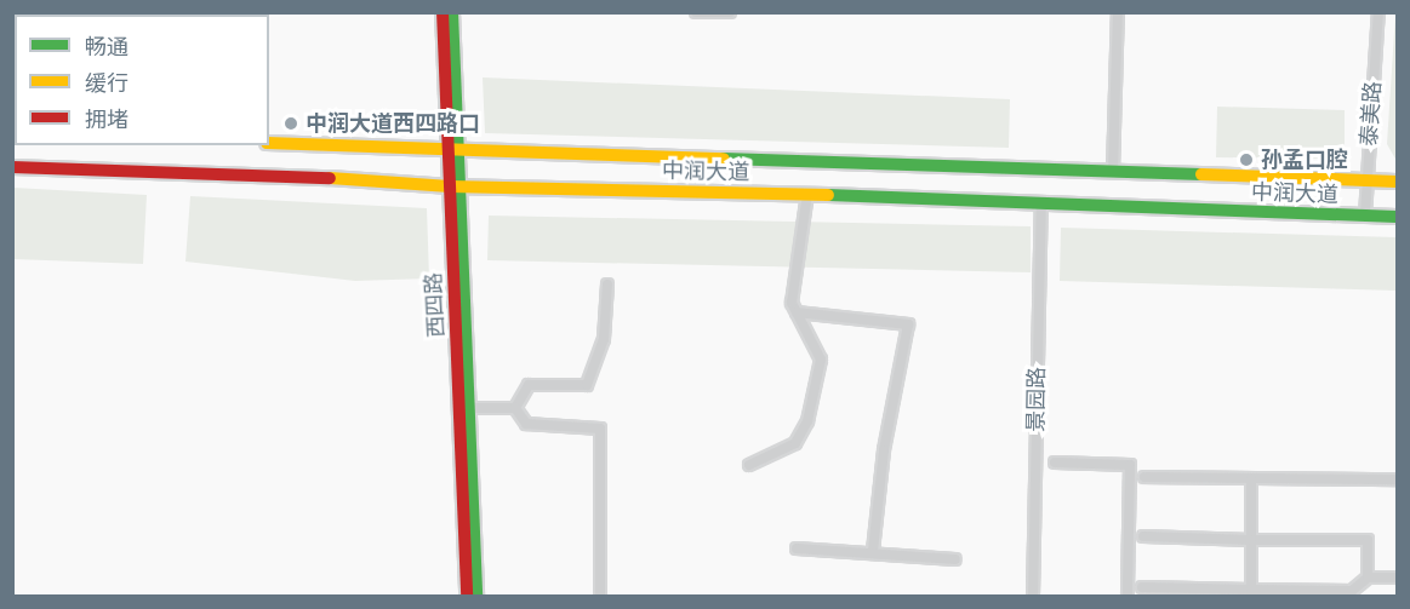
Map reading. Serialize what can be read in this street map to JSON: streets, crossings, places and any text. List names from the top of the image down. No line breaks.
{"streets":{"main road":["中润大道","西四路"],"street":["泰美路","景园路"]},"crossings":[["泰美路","中润大道"],["中润大道","西四路"],["中润大道","景园路"]],"places":["中润大道西四路口","孙孟口腔"],"legend":["畅通","缓行","拥堵"]}
